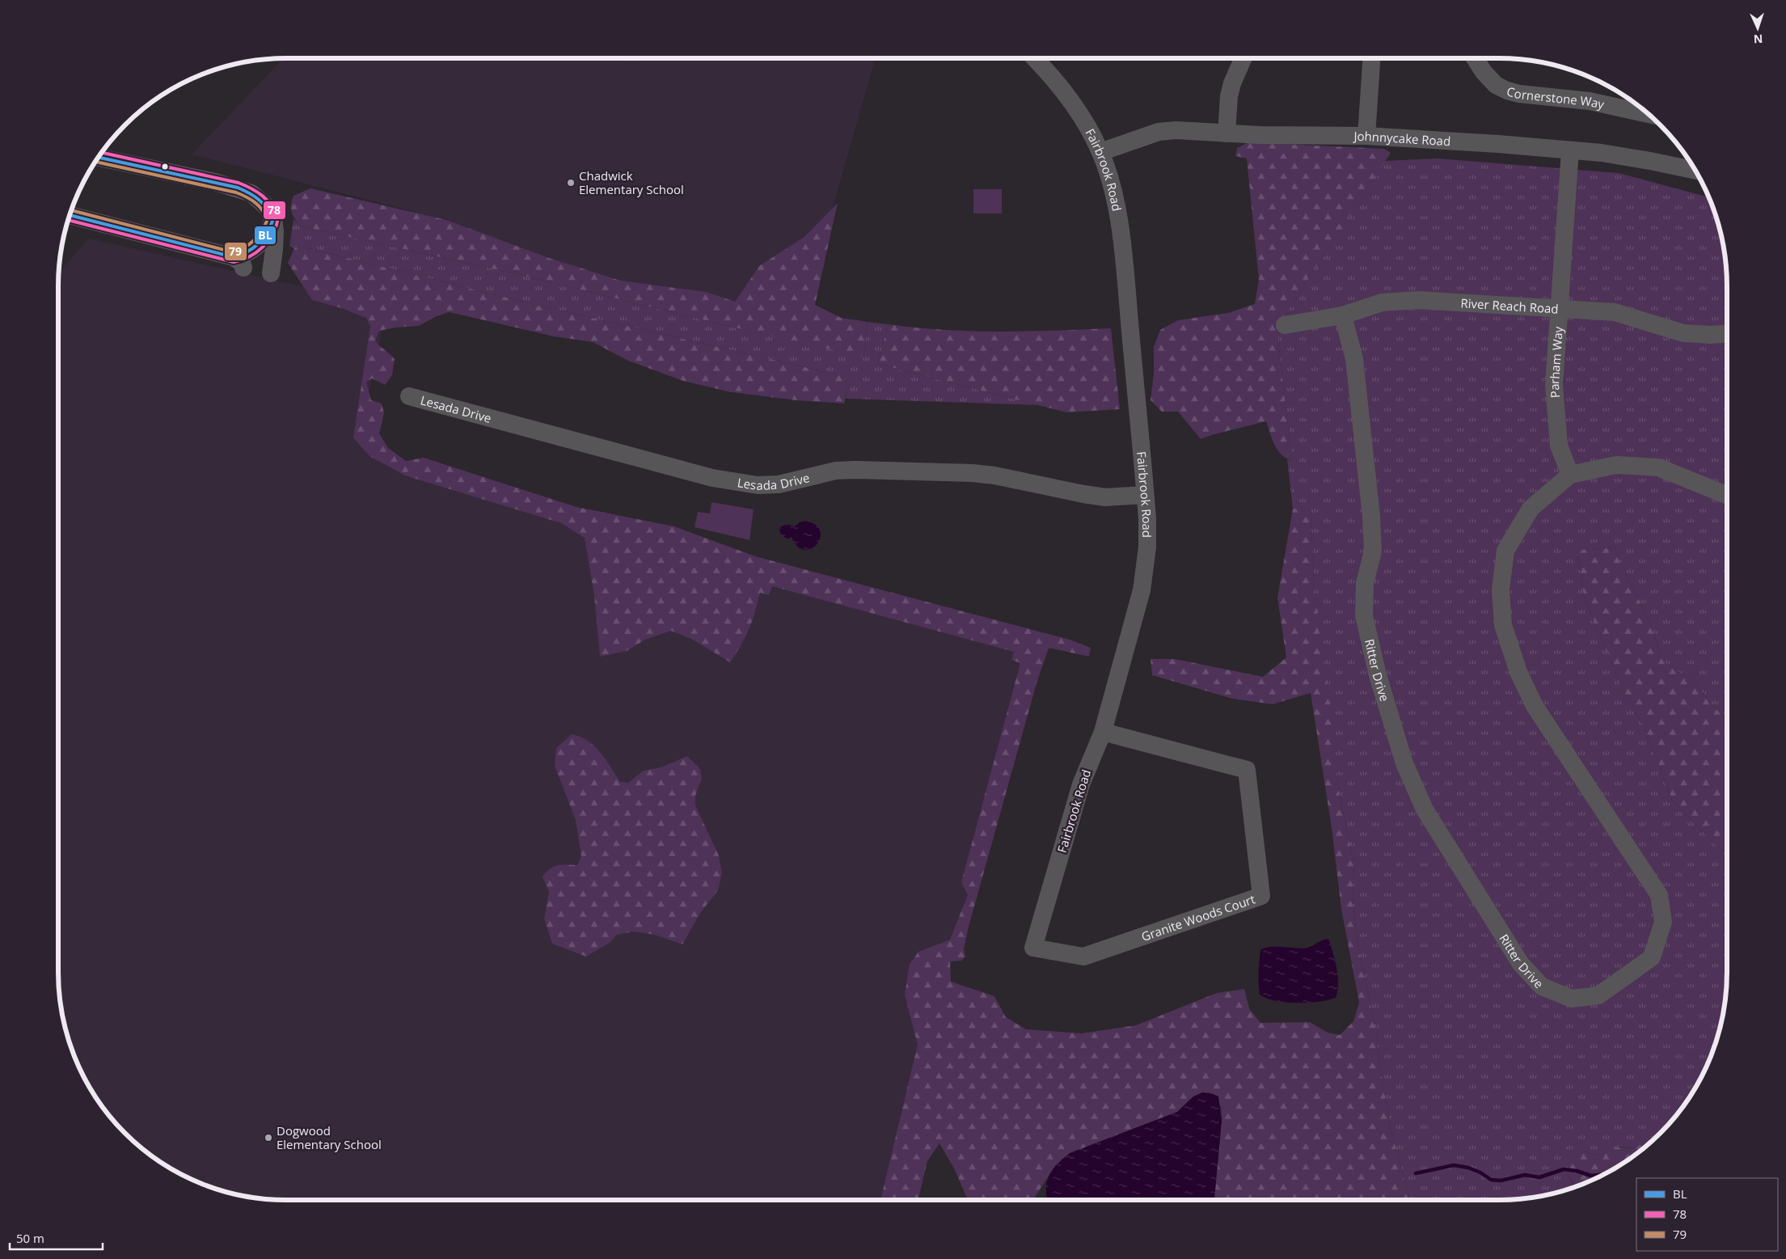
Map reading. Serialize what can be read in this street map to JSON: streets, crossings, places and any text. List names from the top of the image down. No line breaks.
{"streets":{"street":["Cornerstone Way","Johnnycake Road","Fairbrook Road","River Reach Road","Parham Way","Lesada Drive","Ritter Drive","Granite Woods Court"]},"crossings":[["Johnnycake Road","Fairbrook Road"],["Johnnycake Road","Parham Way"],["Fairbrook Road","Lesada Drive"],["Fairbrook Road","Granite Woods Court"],["River Reach Road","Parham Way"],["River Reach Road","Ritter Drive"],["Parham Way","Ritter Drive"]],"places":["Chadwick Elementary School","Dogwood Elementary School"],"lines":["transit line 78","transit line BL","transit line 79"],"legend":["BL","78","79"],"scale_bar":"50 m","north":"bottom"}
